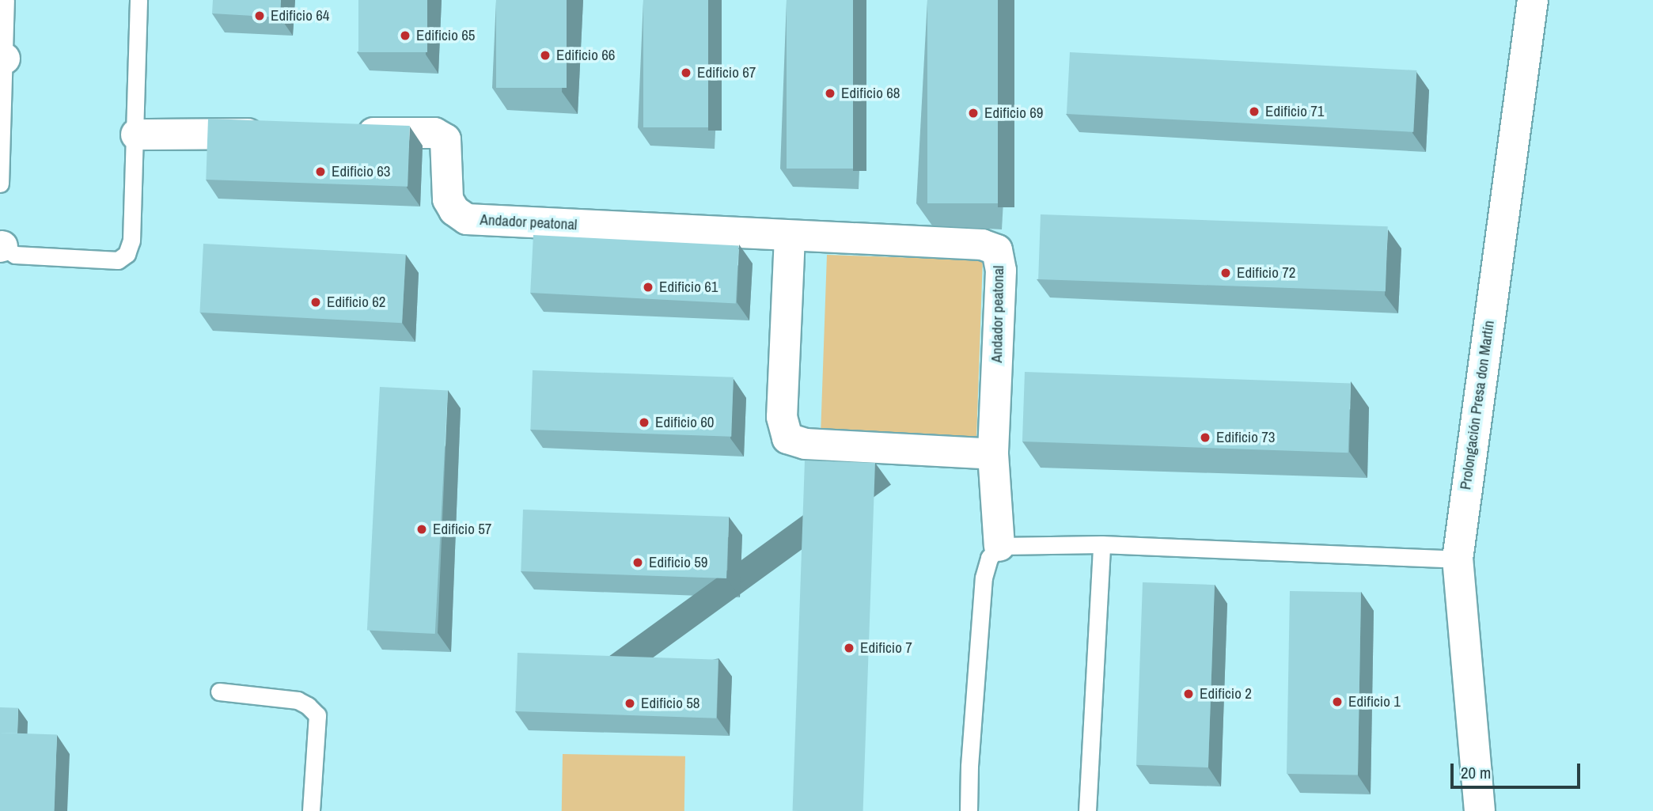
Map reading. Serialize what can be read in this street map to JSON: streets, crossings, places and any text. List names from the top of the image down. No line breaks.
{"streets":{"street":["Andador peatonal","Prolongación Presa don Martín"]},"places":["Edificio 64","Edificio 65","Edificio 66","Edificio 67","Edificio 68","Edificio 71","Edificio 69","Edificio 63","Edificio 72","Edificio 61","Edificio 62","Edificio 60","Edificio 73","Edificio 57","Edificio 59","Edificio 7","Edificio 2","Edificio 1","Edificio 58"],"scale_bar":"20 m"}
